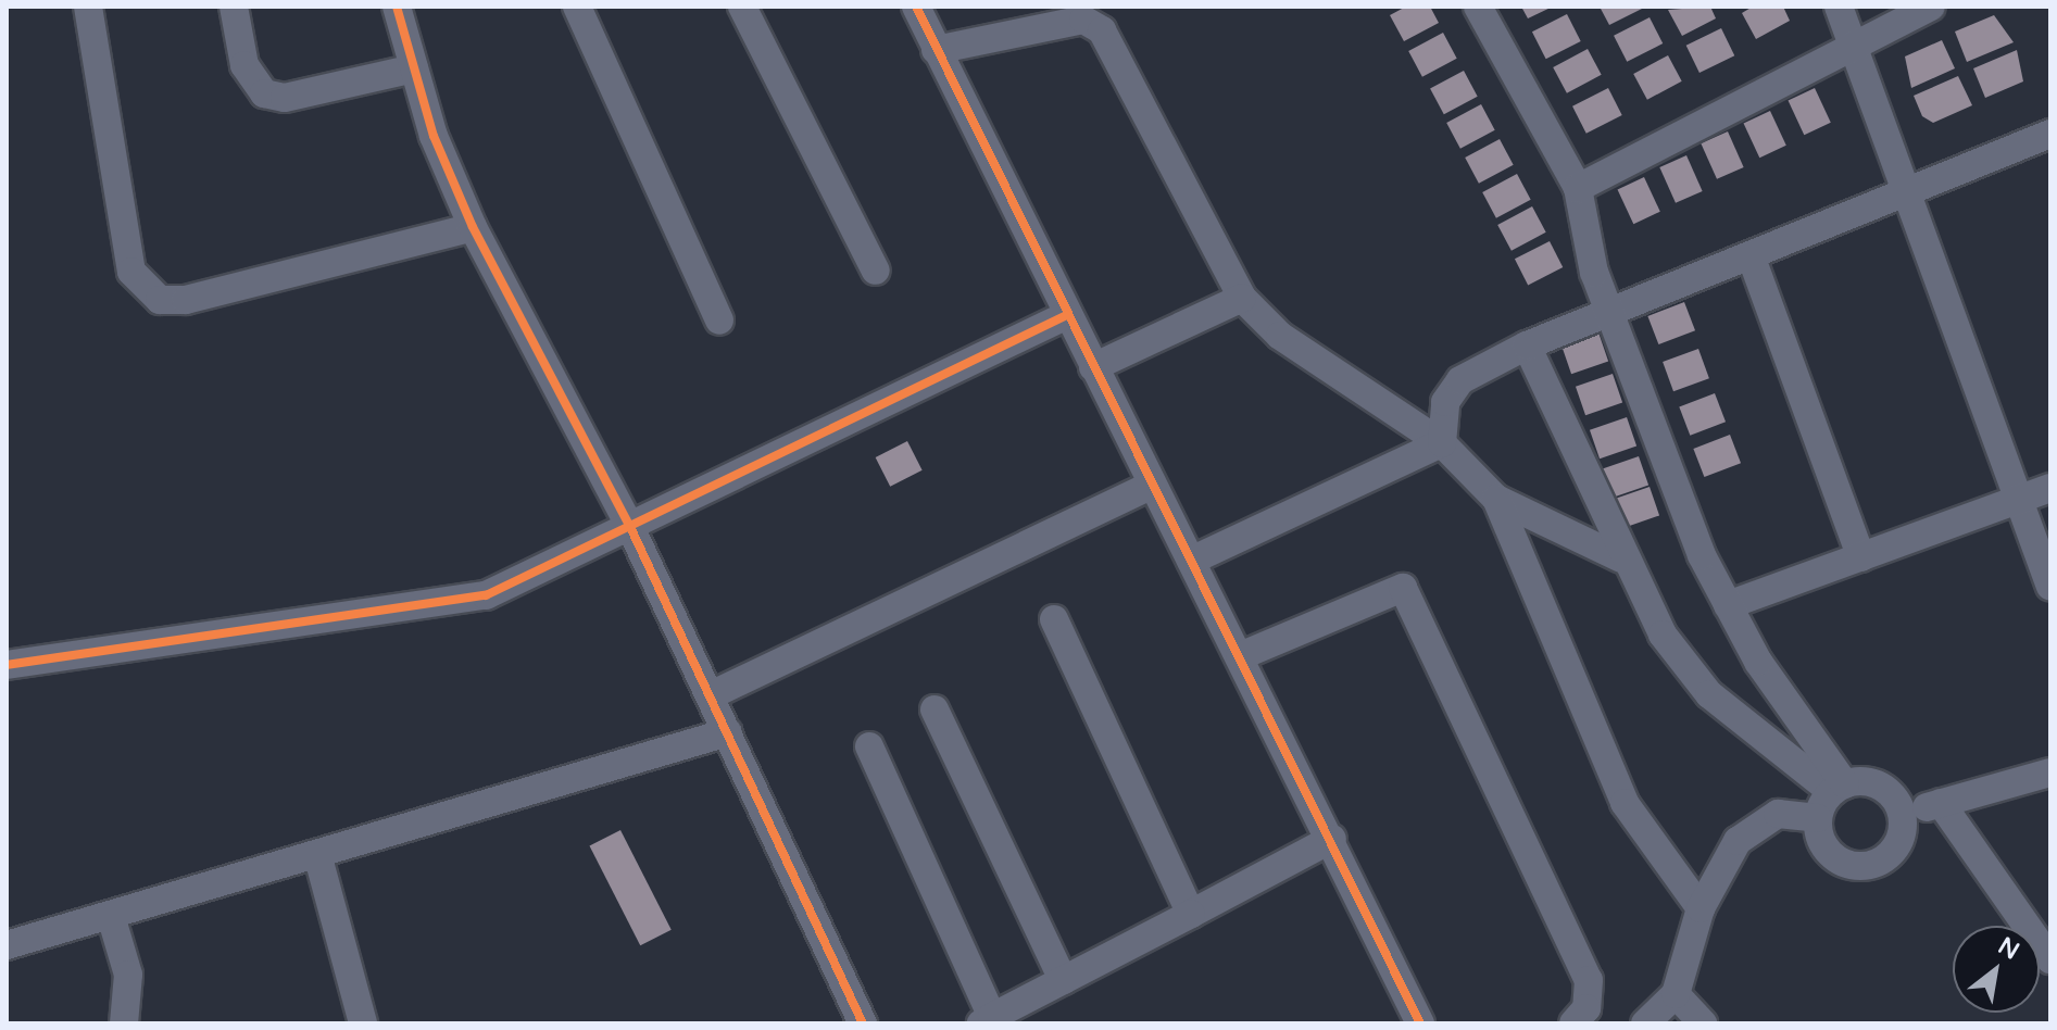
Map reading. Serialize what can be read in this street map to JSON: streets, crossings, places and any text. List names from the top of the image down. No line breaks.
{"north":"top right"}
